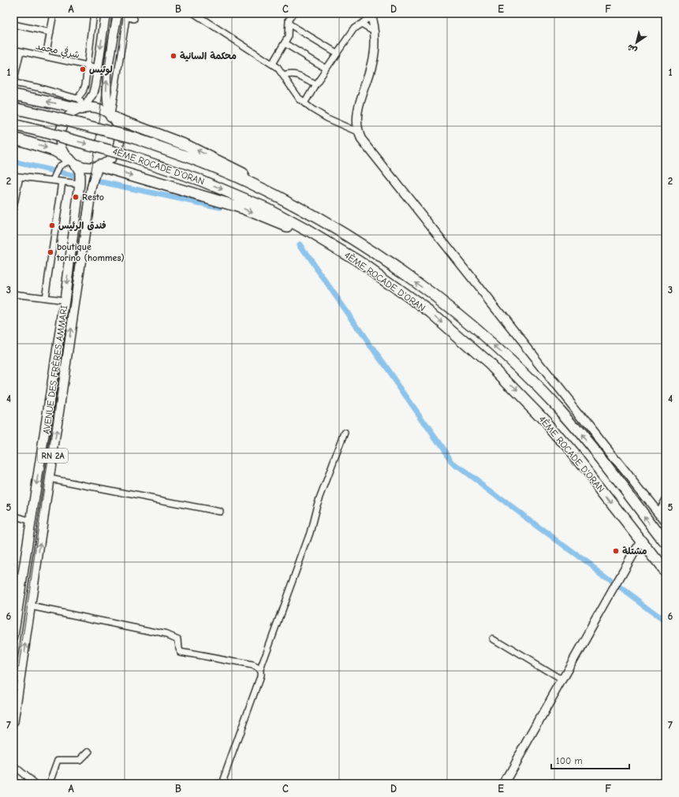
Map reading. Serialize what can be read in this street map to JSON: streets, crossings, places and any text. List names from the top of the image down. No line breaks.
{"streets":{"highway":["4ÈME ROCADE D'ORAN"],"main road":["AVENUE DES FRÈRES AMMARI","RN 2A"],"street":["شرفي محمد"]},"places":["محكمة السانية","لوتيس","Resto","فندق الرئيس","boutique torino (hommes)","مشتلة"],"scale_bar":"100 m","north":"bottom left","grid":{"columns":["A","B","C","D","E","F"],"rows":["1","2","3","4","5","6","7"]}}
